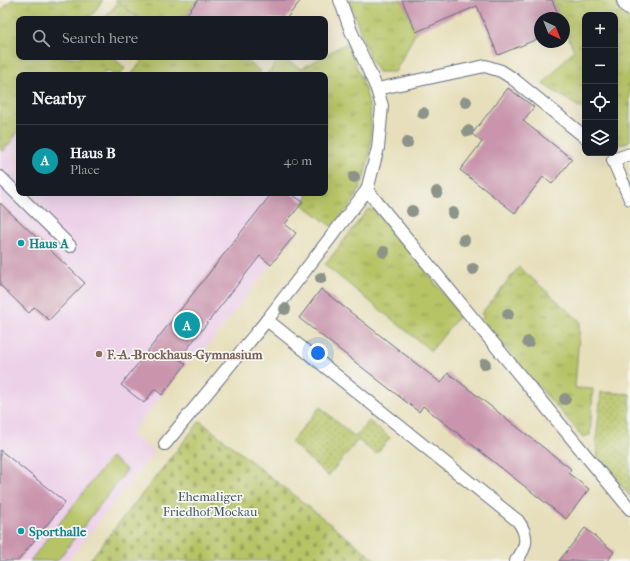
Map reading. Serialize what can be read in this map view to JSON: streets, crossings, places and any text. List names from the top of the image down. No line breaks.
{"parks":["Ehemaliger Friedhof Mockau"],"places":["Haus A","F.-A.-Brockhaus-Gymnasium","Sporthalle"],"north":"bottom right","page":{"map_buttons":["+","−"],"search":"Search here","heading":"Nearby","list":[{"mark":"A","name":"Haus B","note":"Place","value":"40 m"}],"pins":"A"}}
